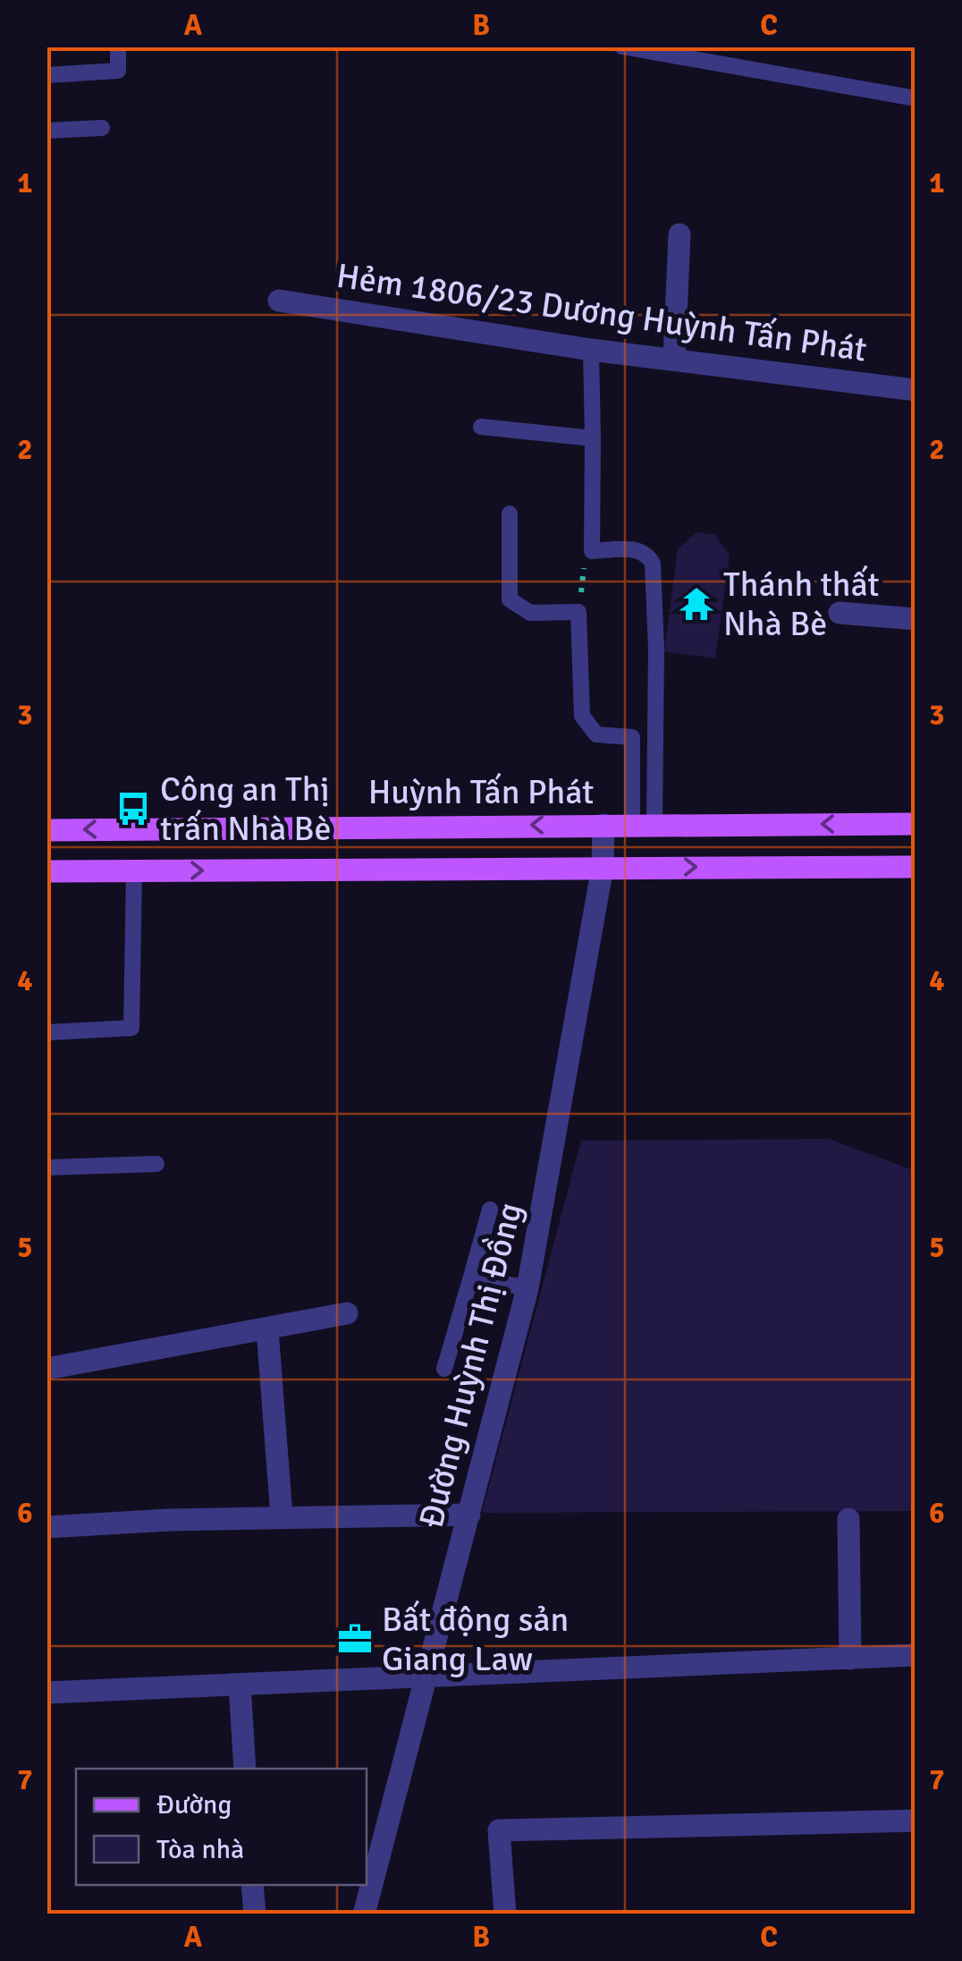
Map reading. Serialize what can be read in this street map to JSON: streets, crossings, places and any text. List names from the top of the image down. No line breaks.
{"streets":{"main road":["Huỳnh Tấn Phát"],"street":["Hẻm 1806/23 Dương Huỳnh Tấn Phát","Đường Huỳnh Thị Đồng"]},"crossings":[["Huỳnh Tấn Phát","Đường Huỳnh Thị Đồng"]],"places":{"temple":["Thánh thất Nhà Bè"],"bus stop":["Công an Thị trấn Nhà Bè"],"office":["Bất động sản Giang Law"]},"legend":["Đường","Tòa nhà"],"grid":{"columns":["A","B","C"],"rows":["1","2","3","4","5","6","7"]}}
